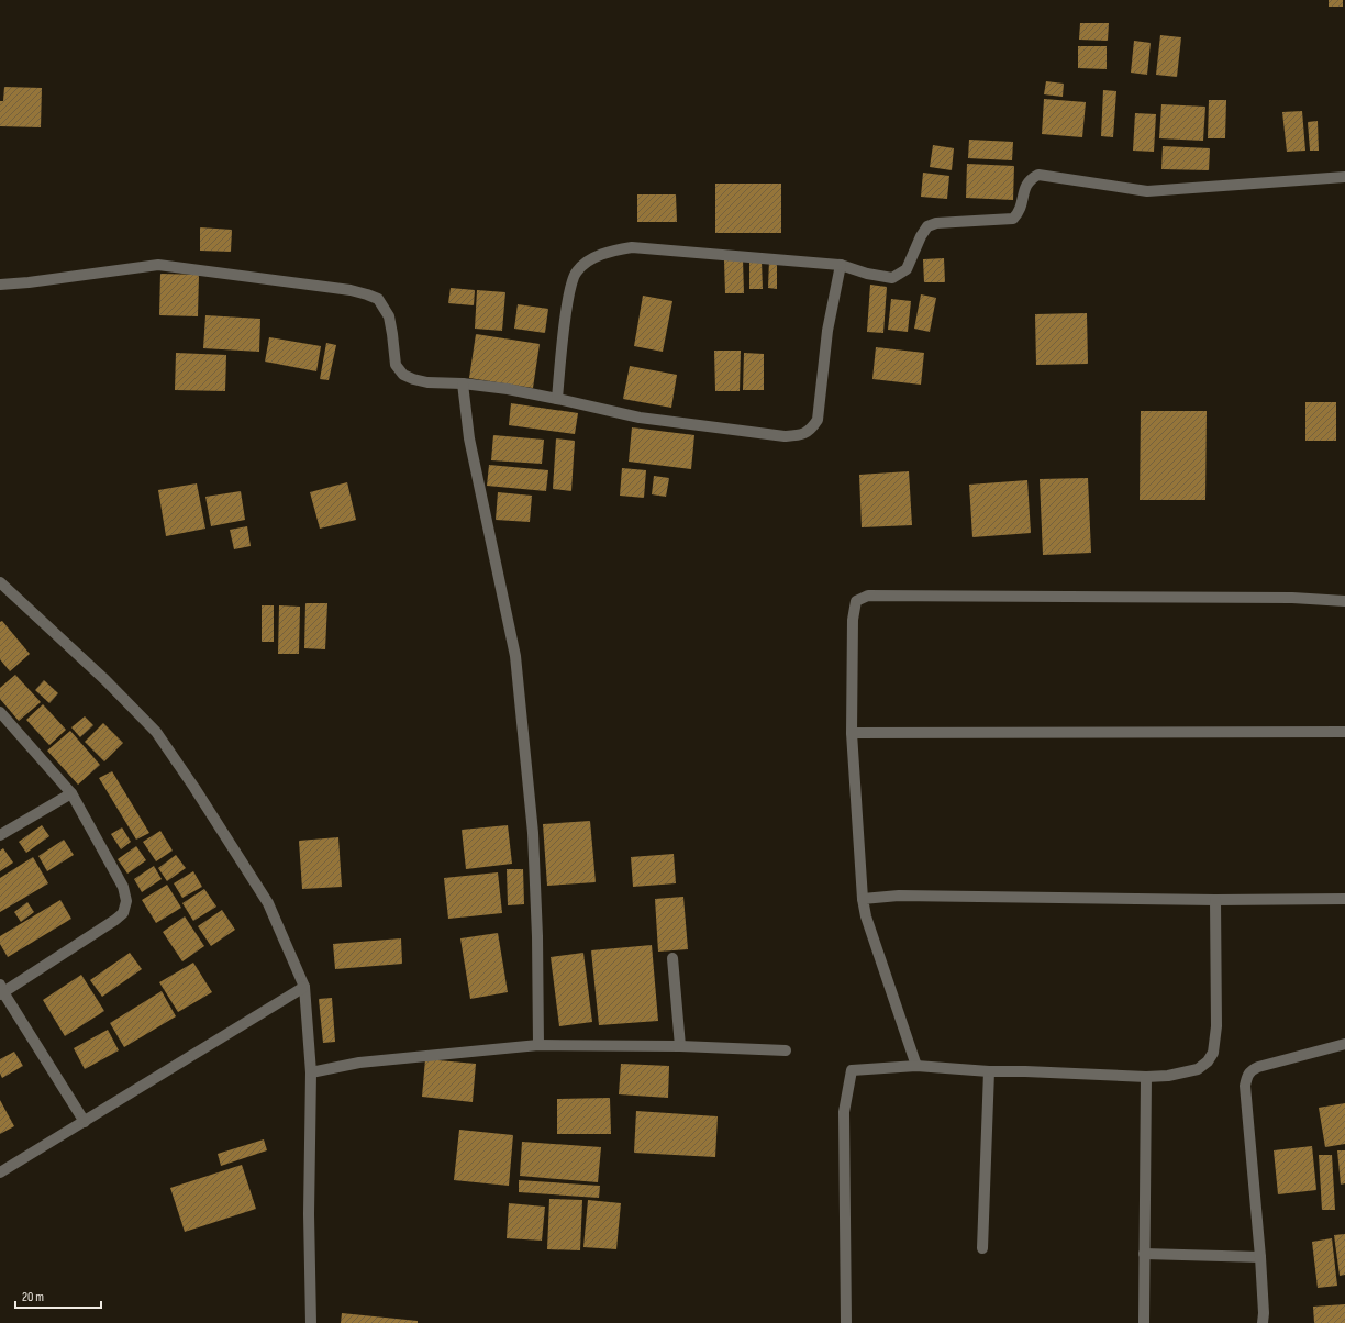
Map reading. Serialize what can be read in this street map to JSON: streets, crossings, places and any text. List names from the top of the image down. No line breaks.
{"scale_bar":"20 m"}
